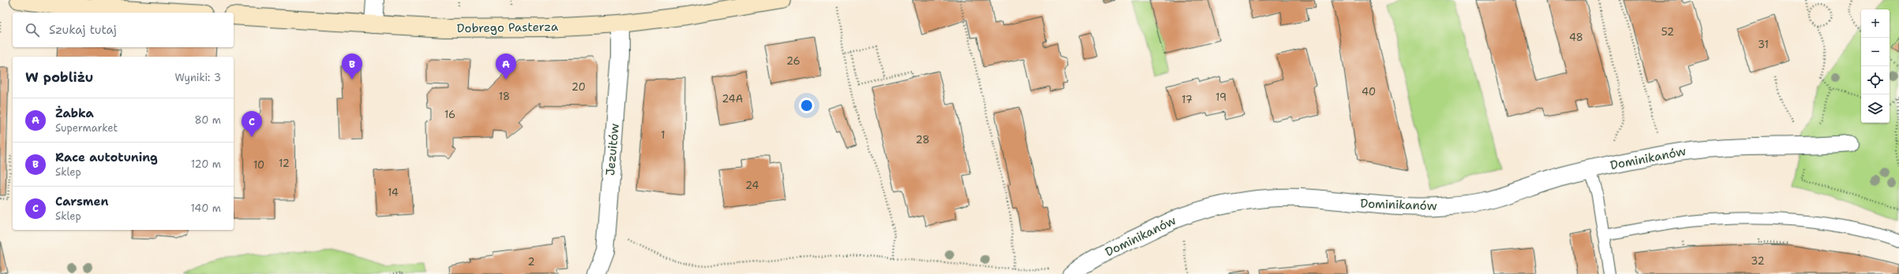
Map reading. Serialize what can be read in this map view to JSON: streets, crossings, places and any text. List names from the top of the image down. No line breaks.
{"streets":{"street":["Dobrego Pasterza","Jezuitów","Dominikanów"]},"crossings":[["Dobrego Pasterza","Jezuitów"]],"house_numbers":["52","48","31","26","20","40","18","19","24A","17","16","1","28","12","10","24","14","32","2"],"page":{"map_buttons":["+","−"],"search":"Szukaj tutaj","pins":["A","B","C"],"heading":["W pobliżu","Wyniki: 3"],"list":[{"mark":"A","name":"Żabka","note":"Supermarket","value":"80 m"},{"mark":"B","name":"Race autotuning","note":"Sklep","value":"120 m"},{"mark":"C","name":"Carsmen","note":"Sklep","value":"140 m"}]}}
